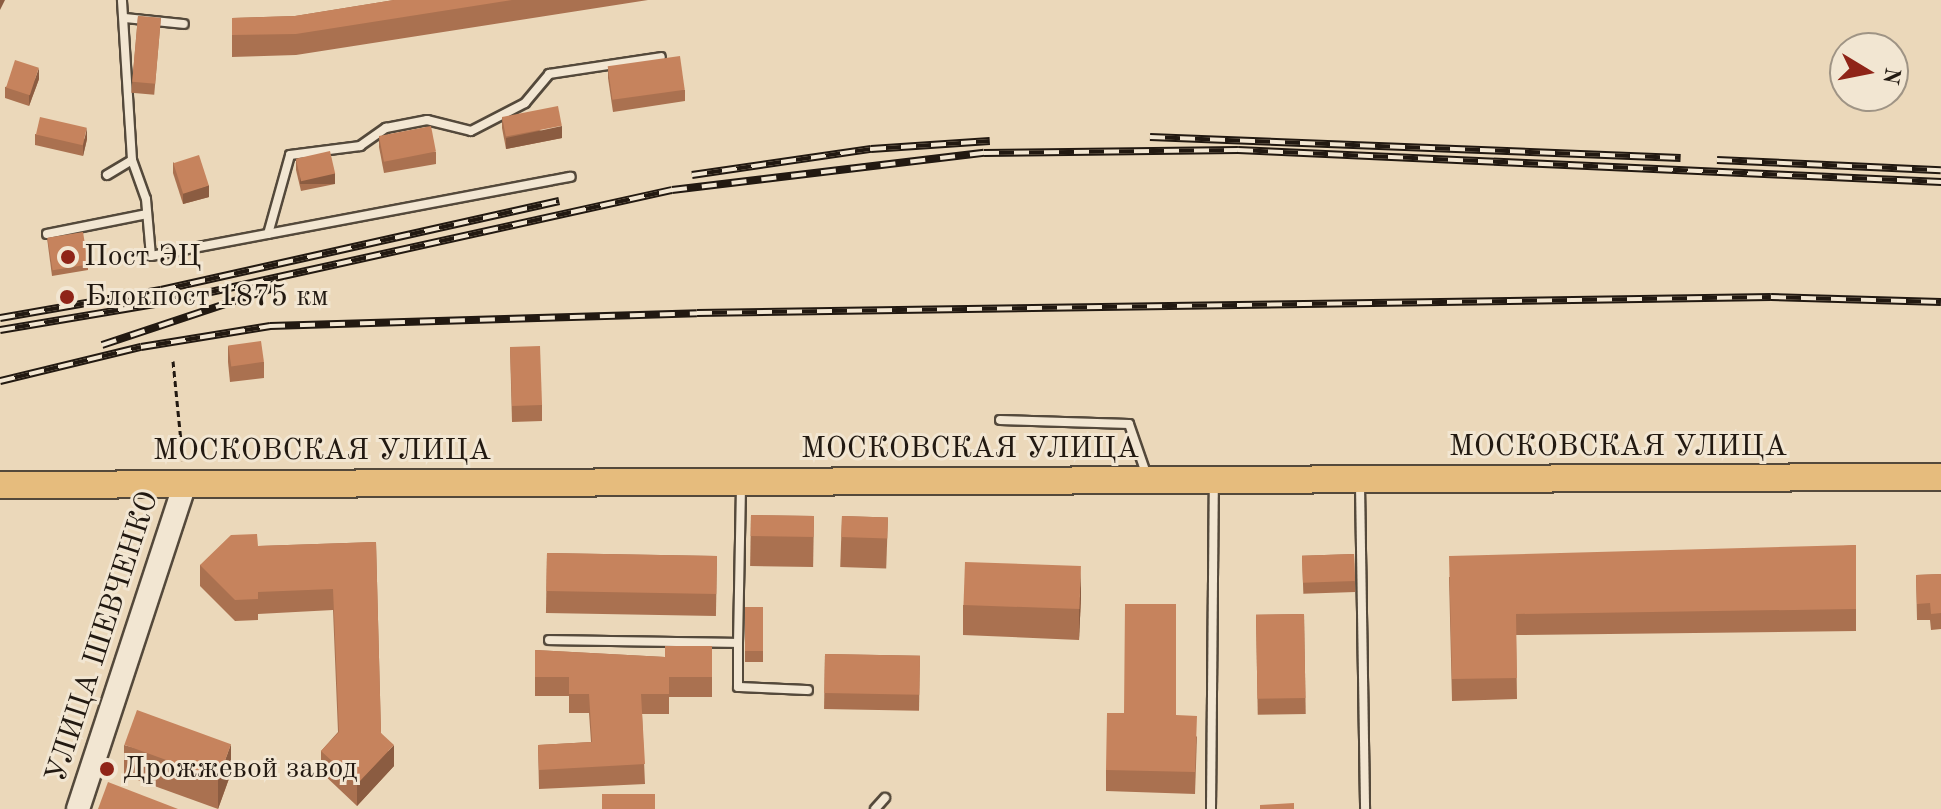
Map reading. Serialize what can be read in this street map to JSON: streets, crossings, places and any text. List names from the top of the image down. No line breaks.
{"streets":{"main road":["МОСКОВСКАЯ УЛИЦА","УЛИЦА ШЕВЧЕНКО"]},"crossings":[["МОСКОВСКАЯ УЛИЦА","УЛИЦА ШЕВЧЕНКО"]],"places":["Пост ЭЦ","Блокпост 1875 км","Дрожжевой завод"],"north":"right"}
